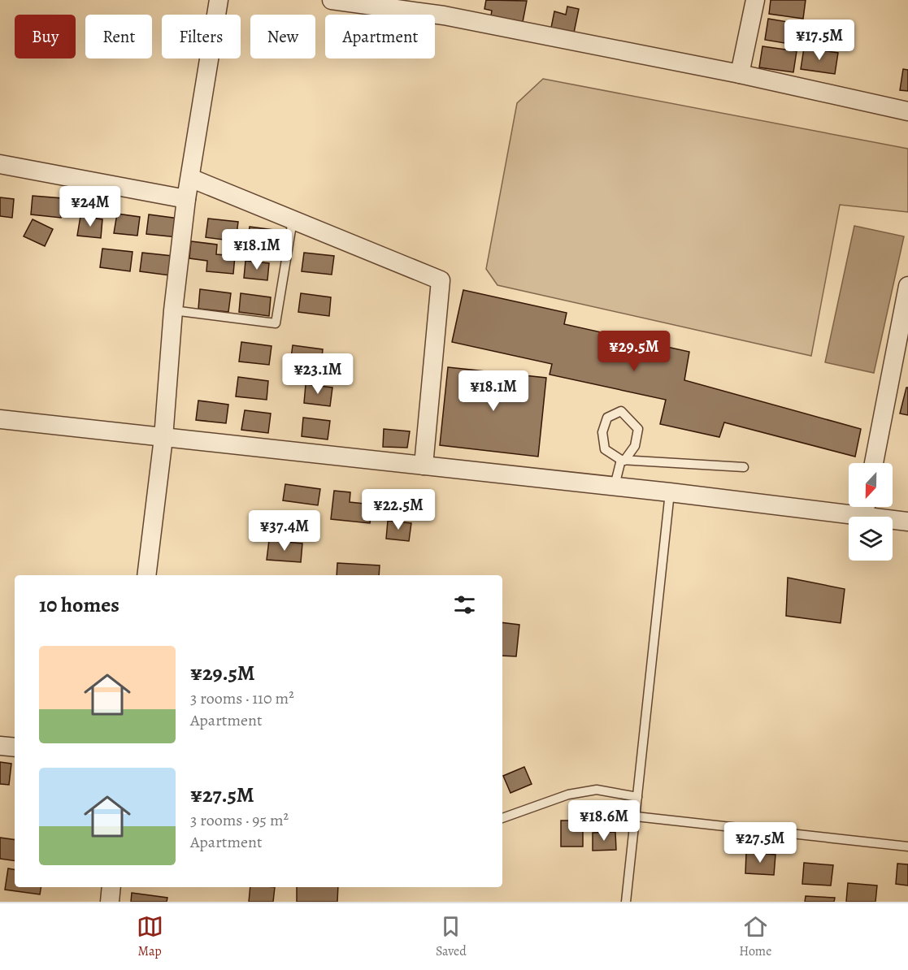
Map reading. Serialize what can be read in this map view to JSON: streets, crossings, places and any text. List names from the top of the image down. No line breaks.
{"north":"bottom","page":{"chip":["Buy","Rent","Filters","New","Apartment"],"price":["¥17.5M","¥24M","¥18.1M","¥29.5M","¥23.1M","¥18.1M","¥22.5M","¥37.4M","¥18.6M","¥27.5M"],"heading":"10 homes","list":[{"name":"¥29.5M","note":"3 rooms · 110 m² · Apartment"},{"name":"¥27.5M","note":"3 rooms · 95 m² · Apartment"}],"tabs":["Map","Saved","Home"]}}
